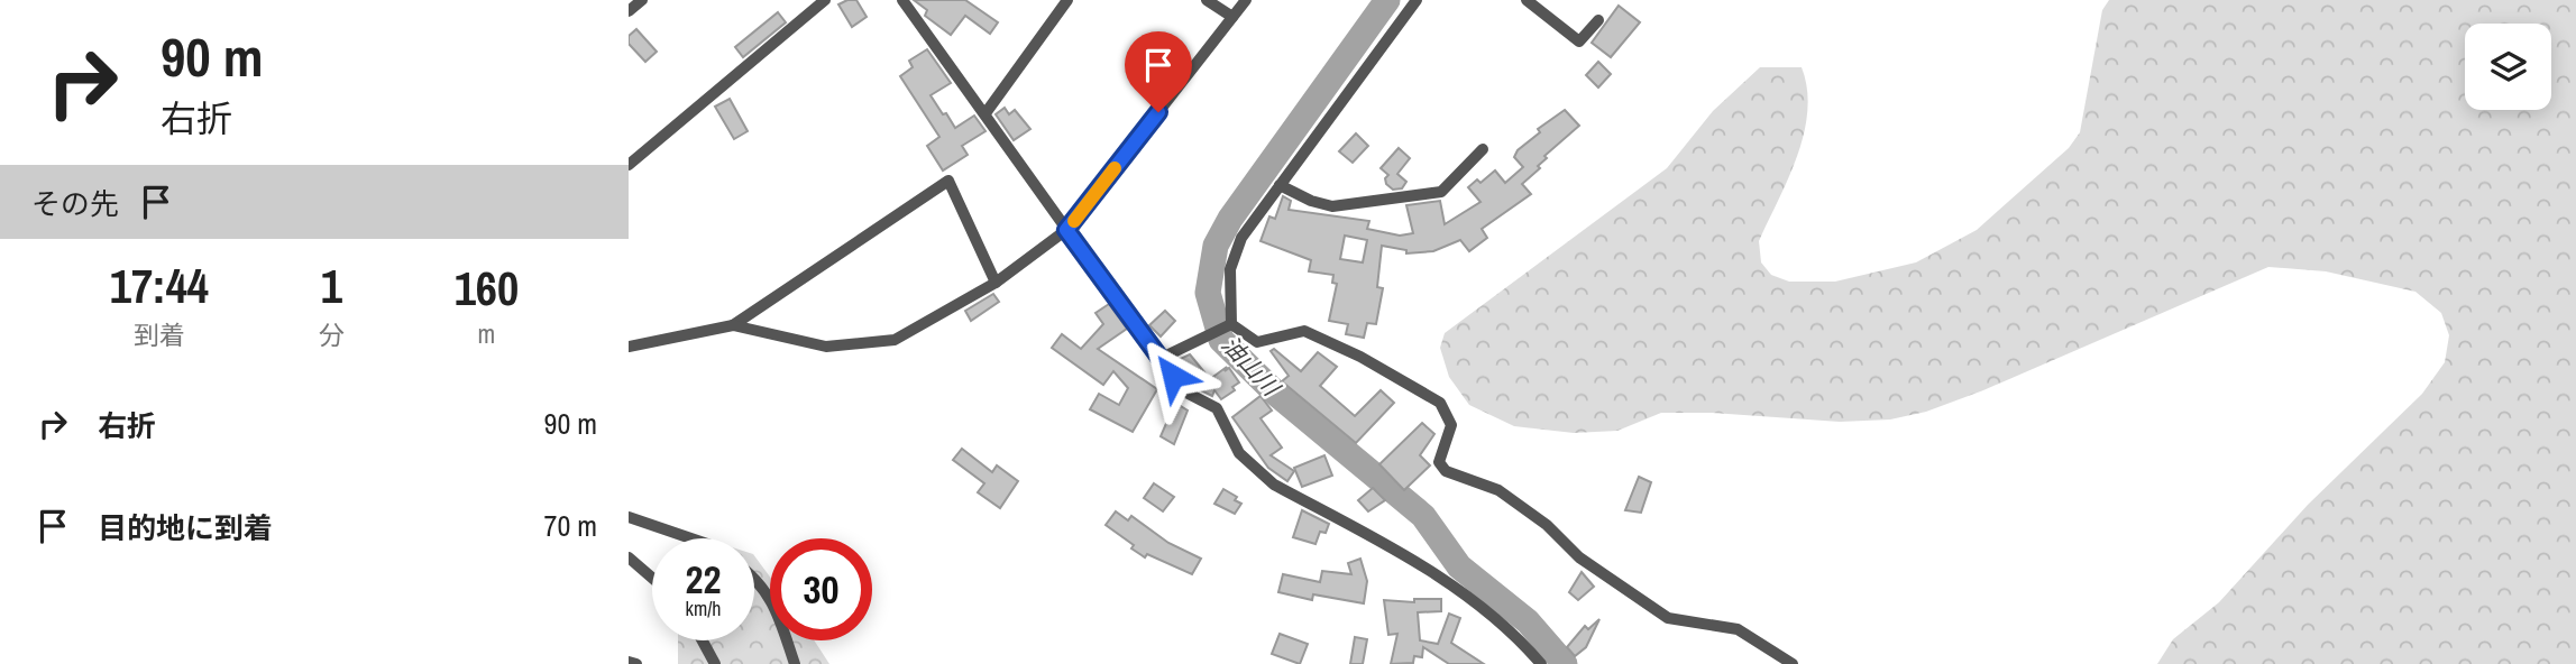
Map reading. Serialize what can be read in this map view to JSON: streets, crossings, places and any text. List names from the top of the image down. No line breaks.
{"water":["油山川"],"page":{"turn":["90 m","右折"],"then":"その先","eta":["17:44","到着","1","分","160","m"],"list":[{"name":"右折","value":"90 m"},{"name":"目的地に到着","value":"70 m"}],"speed":"22 km/h","limit":"30"}}
